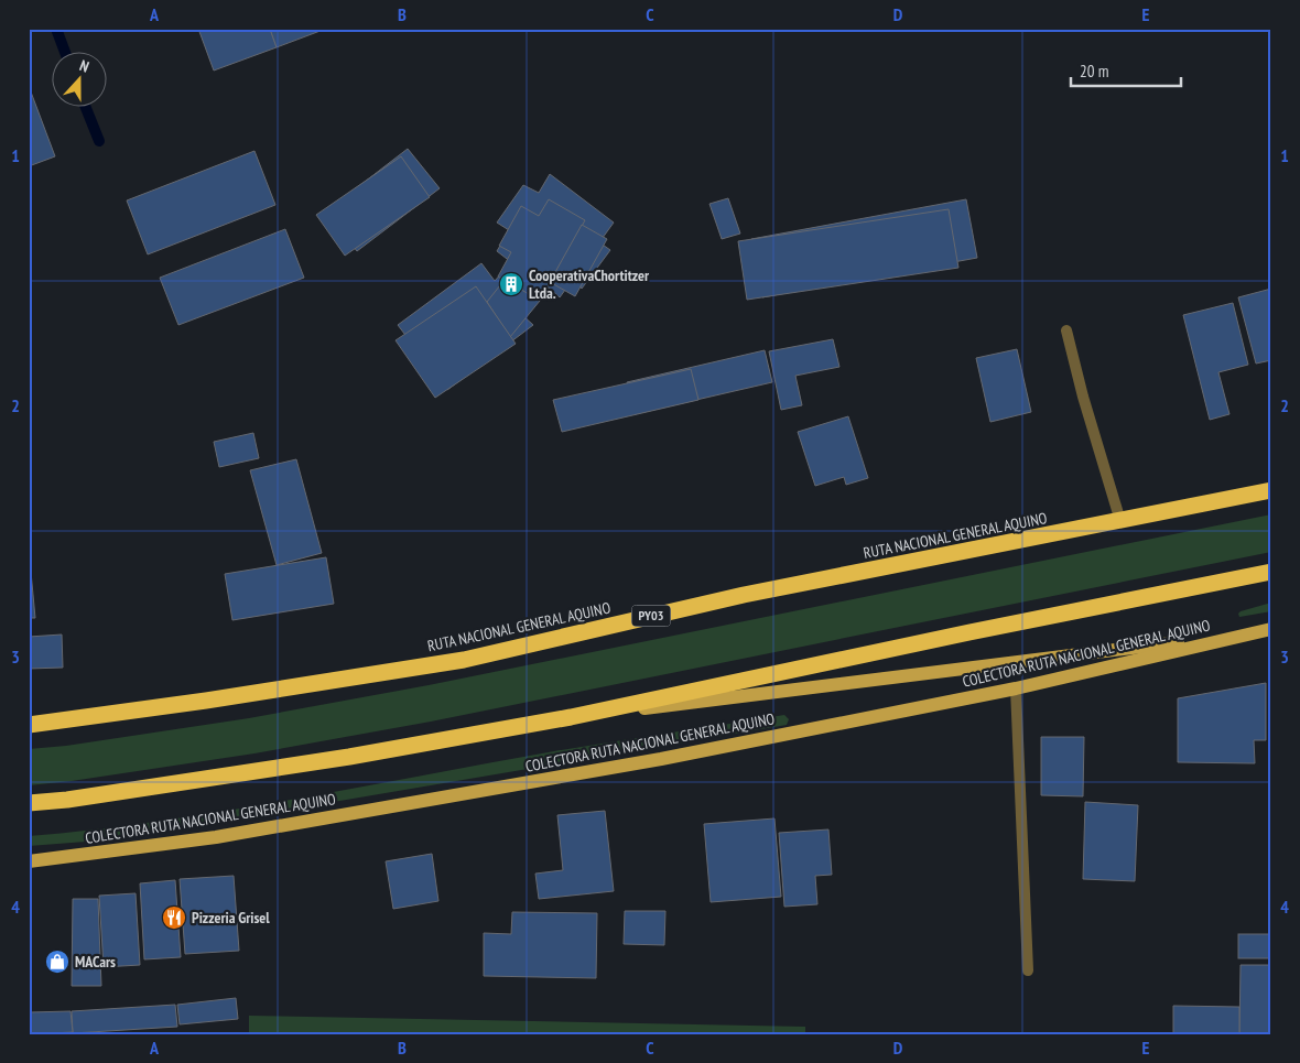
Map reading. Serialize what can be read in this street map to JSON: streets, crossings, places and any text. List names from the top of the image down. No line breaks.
{"streets":{"highway":["RUTA NACIONAL GENERAL AQUINO","PY03"],"main road":["COLECTORA RUTA NACIONAL GENERAL AQUINO"]},"places":{"building":["CooperativaChortitzer Ltda."],"restaurant":["Pizzeria Grisel"],"shop":["MACars"]},"scale_bar":"20 m","north":"top","grid":{"columns":["A","B","C","D","E"],"rows":["1","2","3","4"]}}
